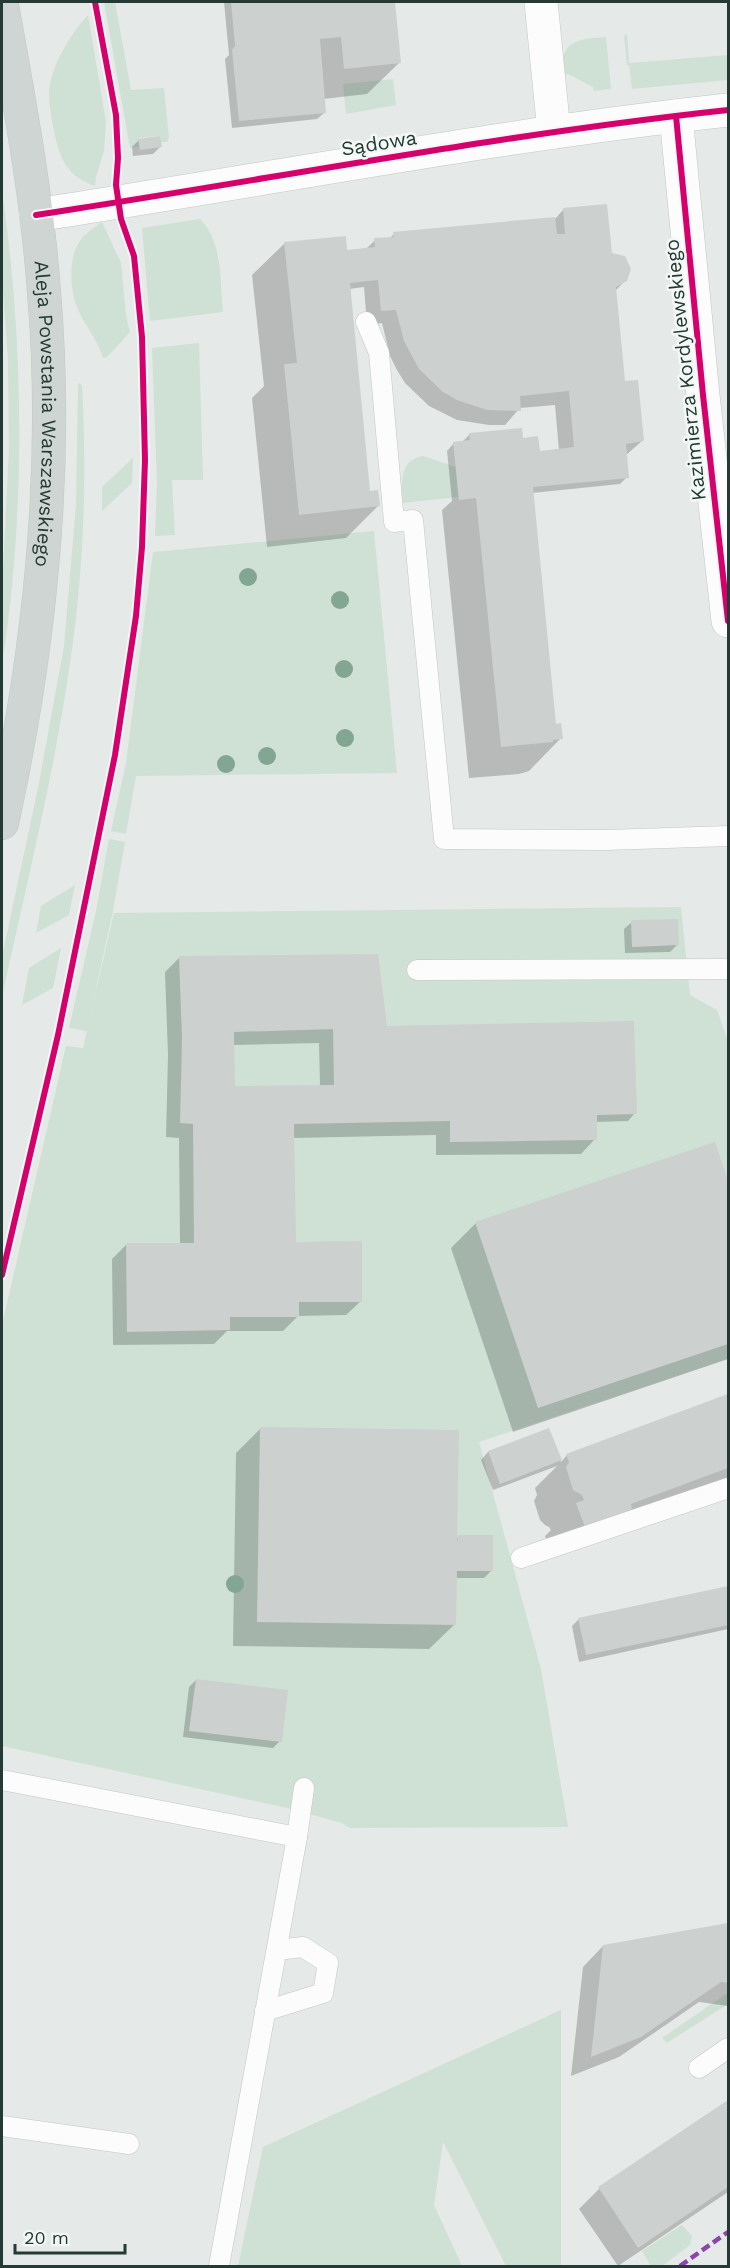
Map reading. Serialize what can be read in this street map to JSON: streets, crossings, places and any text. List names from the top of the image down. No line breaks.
{"streets":{"main road":["Aleja Powstania Warszawskiego"],"street":["Sądowa","Kazimierza Kordylewskiego"]},"crossings":[["Sądowa","Kazimierza Kordylewskiego"],["Sądowa","Aleja Powstania Warszawskiego"]],"scale_bar":"20 m"}
